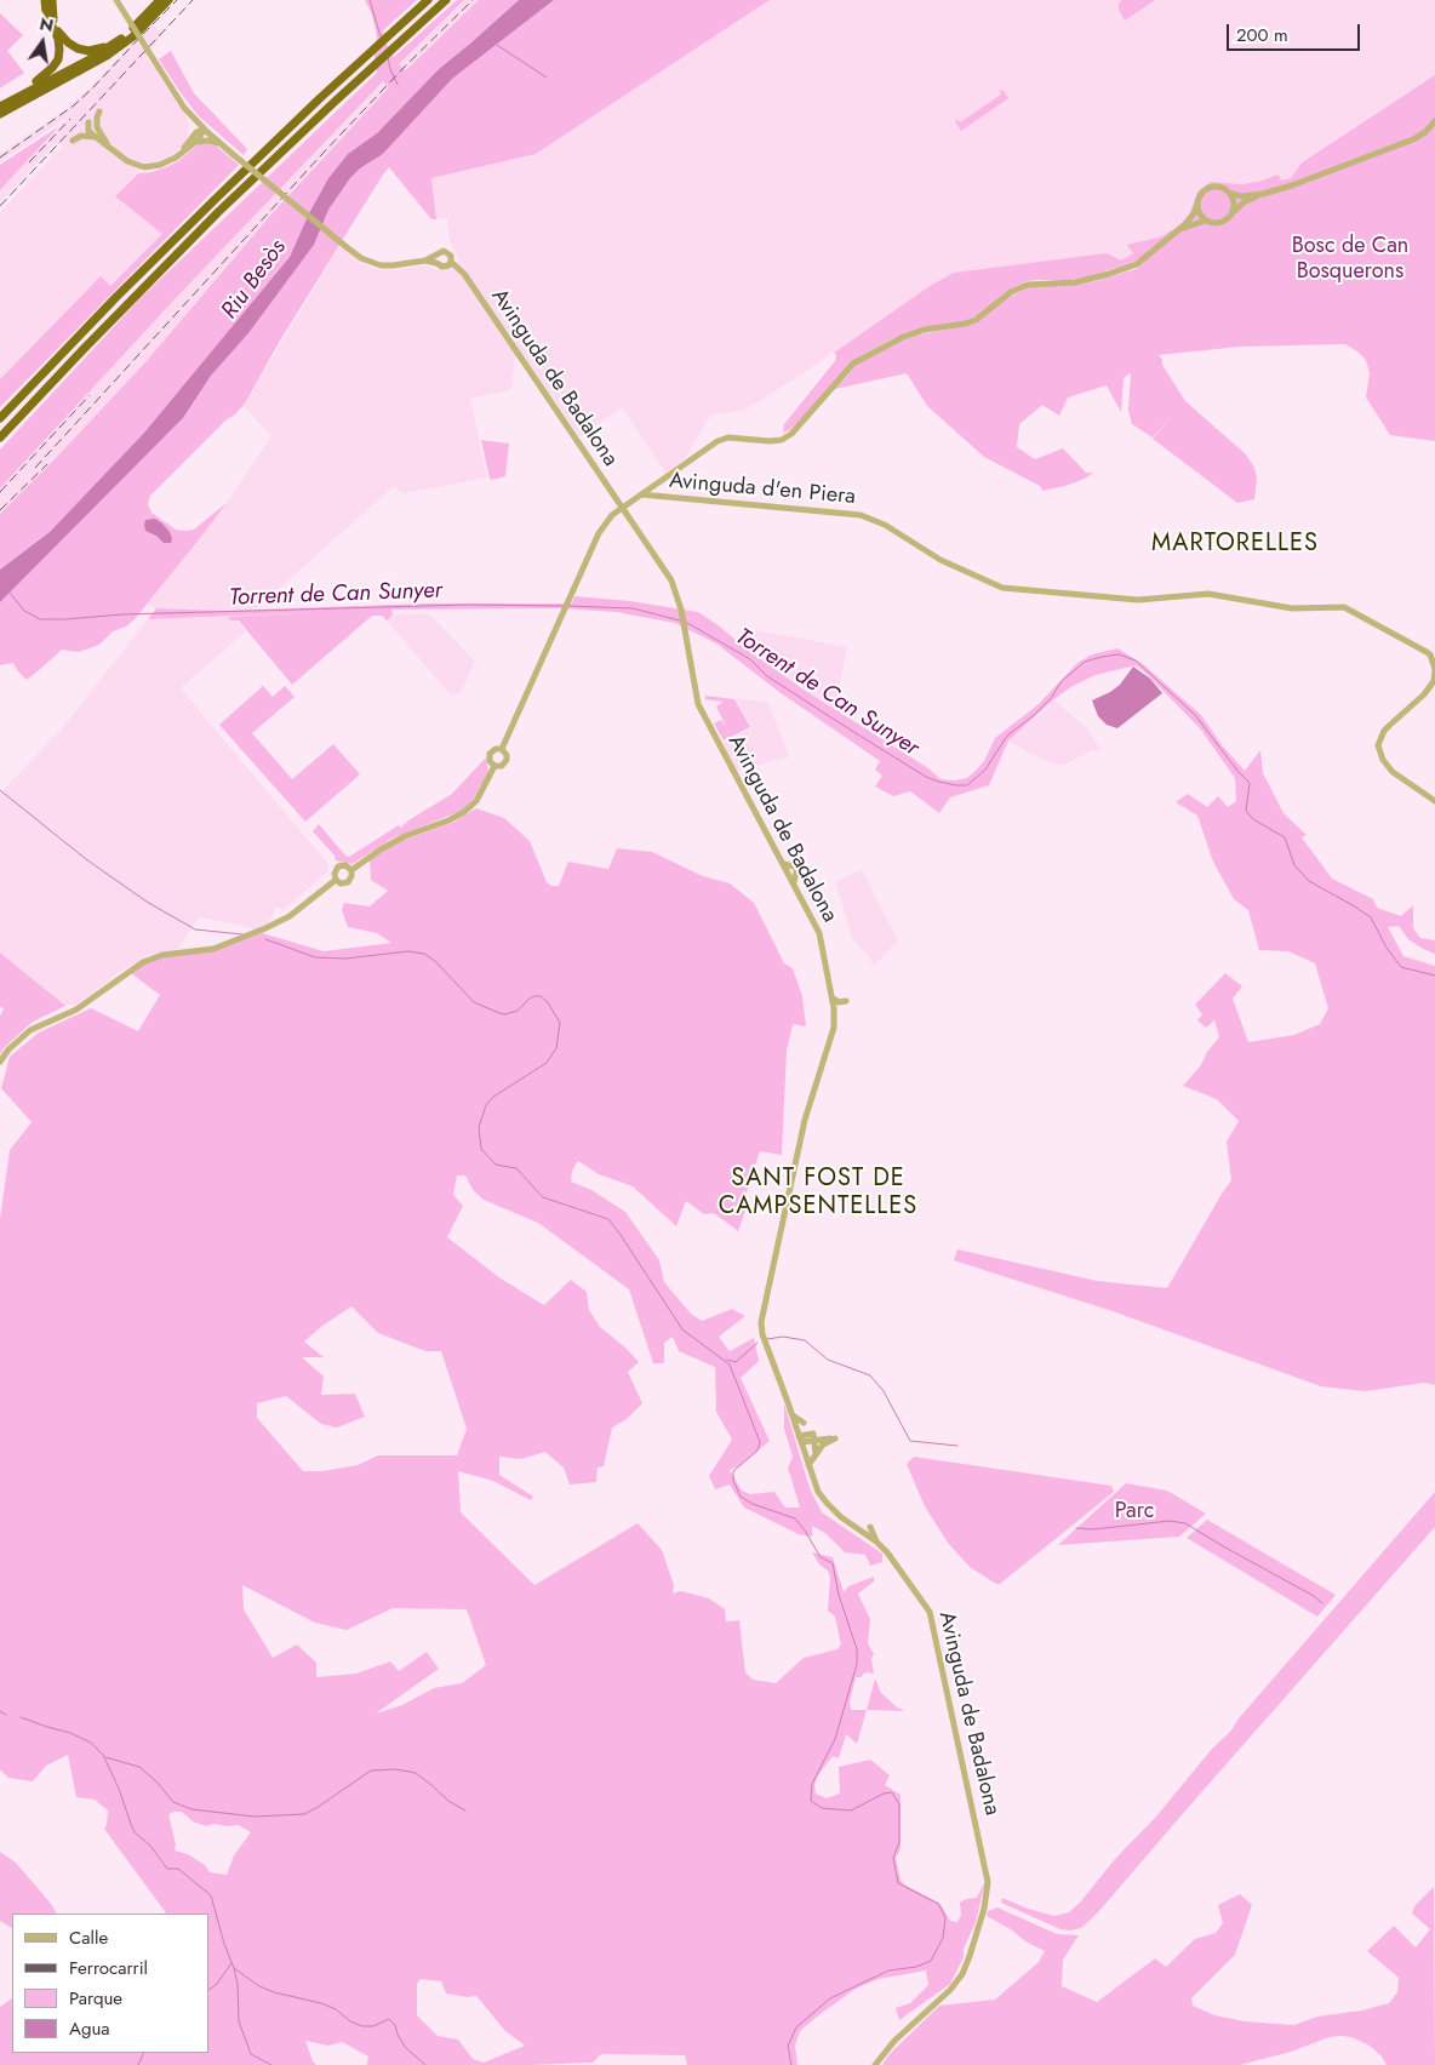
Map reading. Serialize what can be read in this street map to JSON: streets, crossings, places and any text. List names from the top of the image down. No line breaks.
{"streets":{"street":["Avinguda de Badalona","Avinguda d'en Piera"]},"districts":["MARTORELLES","SANT FOST DE CAMPSENTELLES"],"water":["Riu Besòs","Torrent de Can Sunyer"],"parks":["Bosc de Can Bosquerons","Parc"],"legend":["Calle","Ferrocarril","Parque","Agua"],"scale_bar":"200 m","north":"top"}
